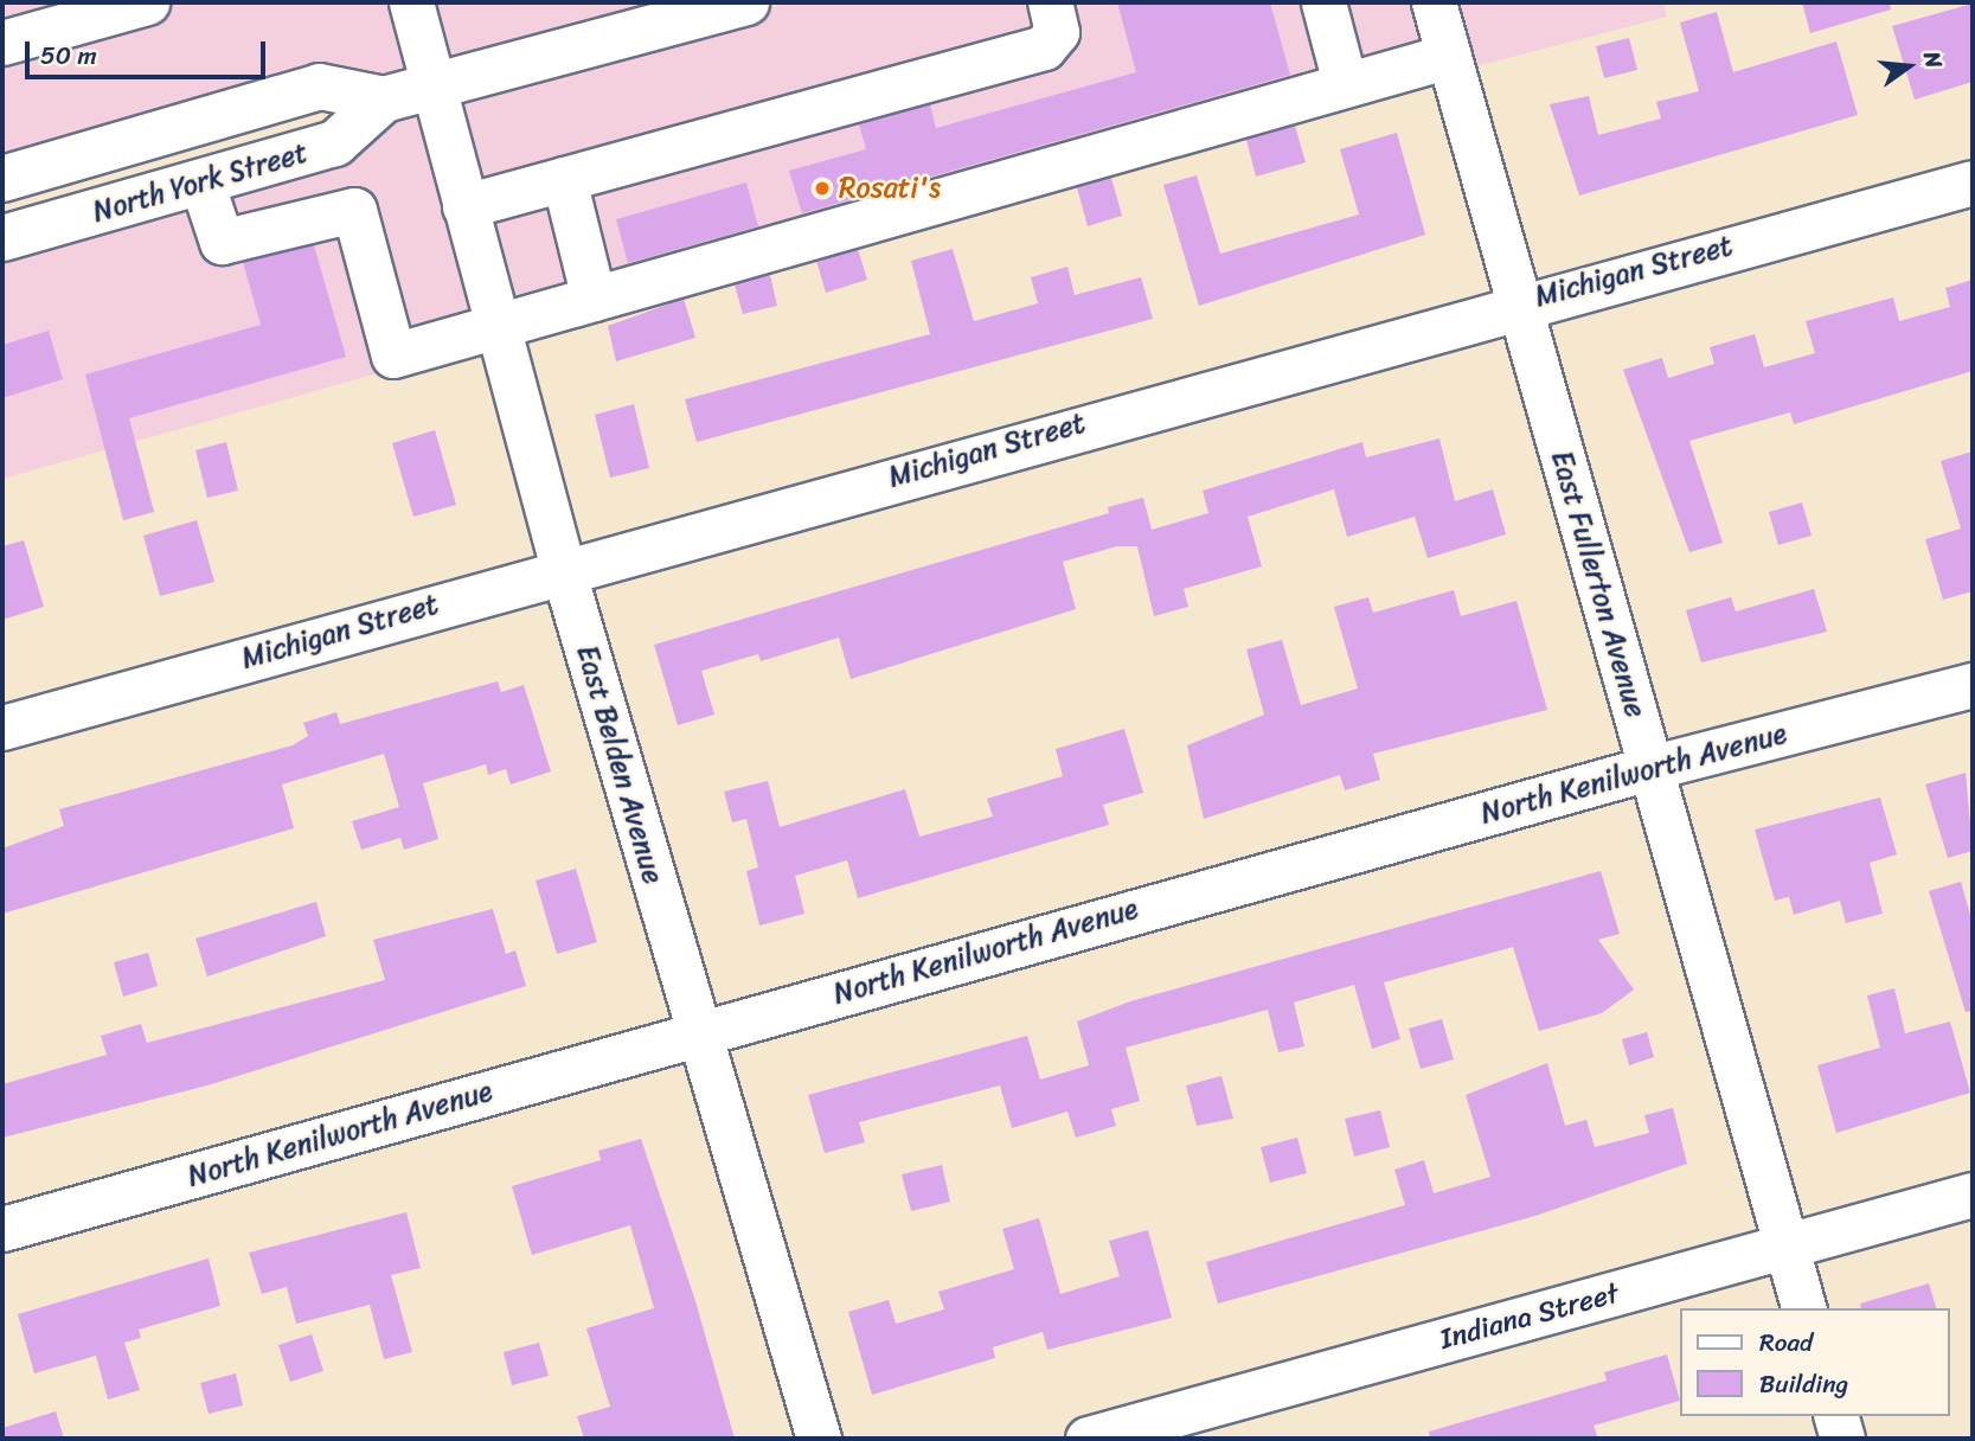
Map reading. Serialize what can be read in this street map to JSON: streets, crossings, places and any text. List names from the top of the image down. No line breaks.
{"streets":{"main road":["North York Street"],"street":["Michigan Street","East Fullerton Avenue","East Belden Avenue","North Kenilworth Avenue","Indiana Street"]},"crossings":[["North York Street","East Belden Avenue"],["Michigan Street","East Fullerton Avenue"],["Michigan Street","East Belden Avenue"],["East Fullerton Avenue","North Kenilworth Avenue"],["East Fullerton Avenue","Indiana Street"],["East Belden Avenue","North Kenilworth Avenue"]],"places":["Rosati's"],"legend":["Road","Building"],"scale_bar":"50 m","north":"right"}
